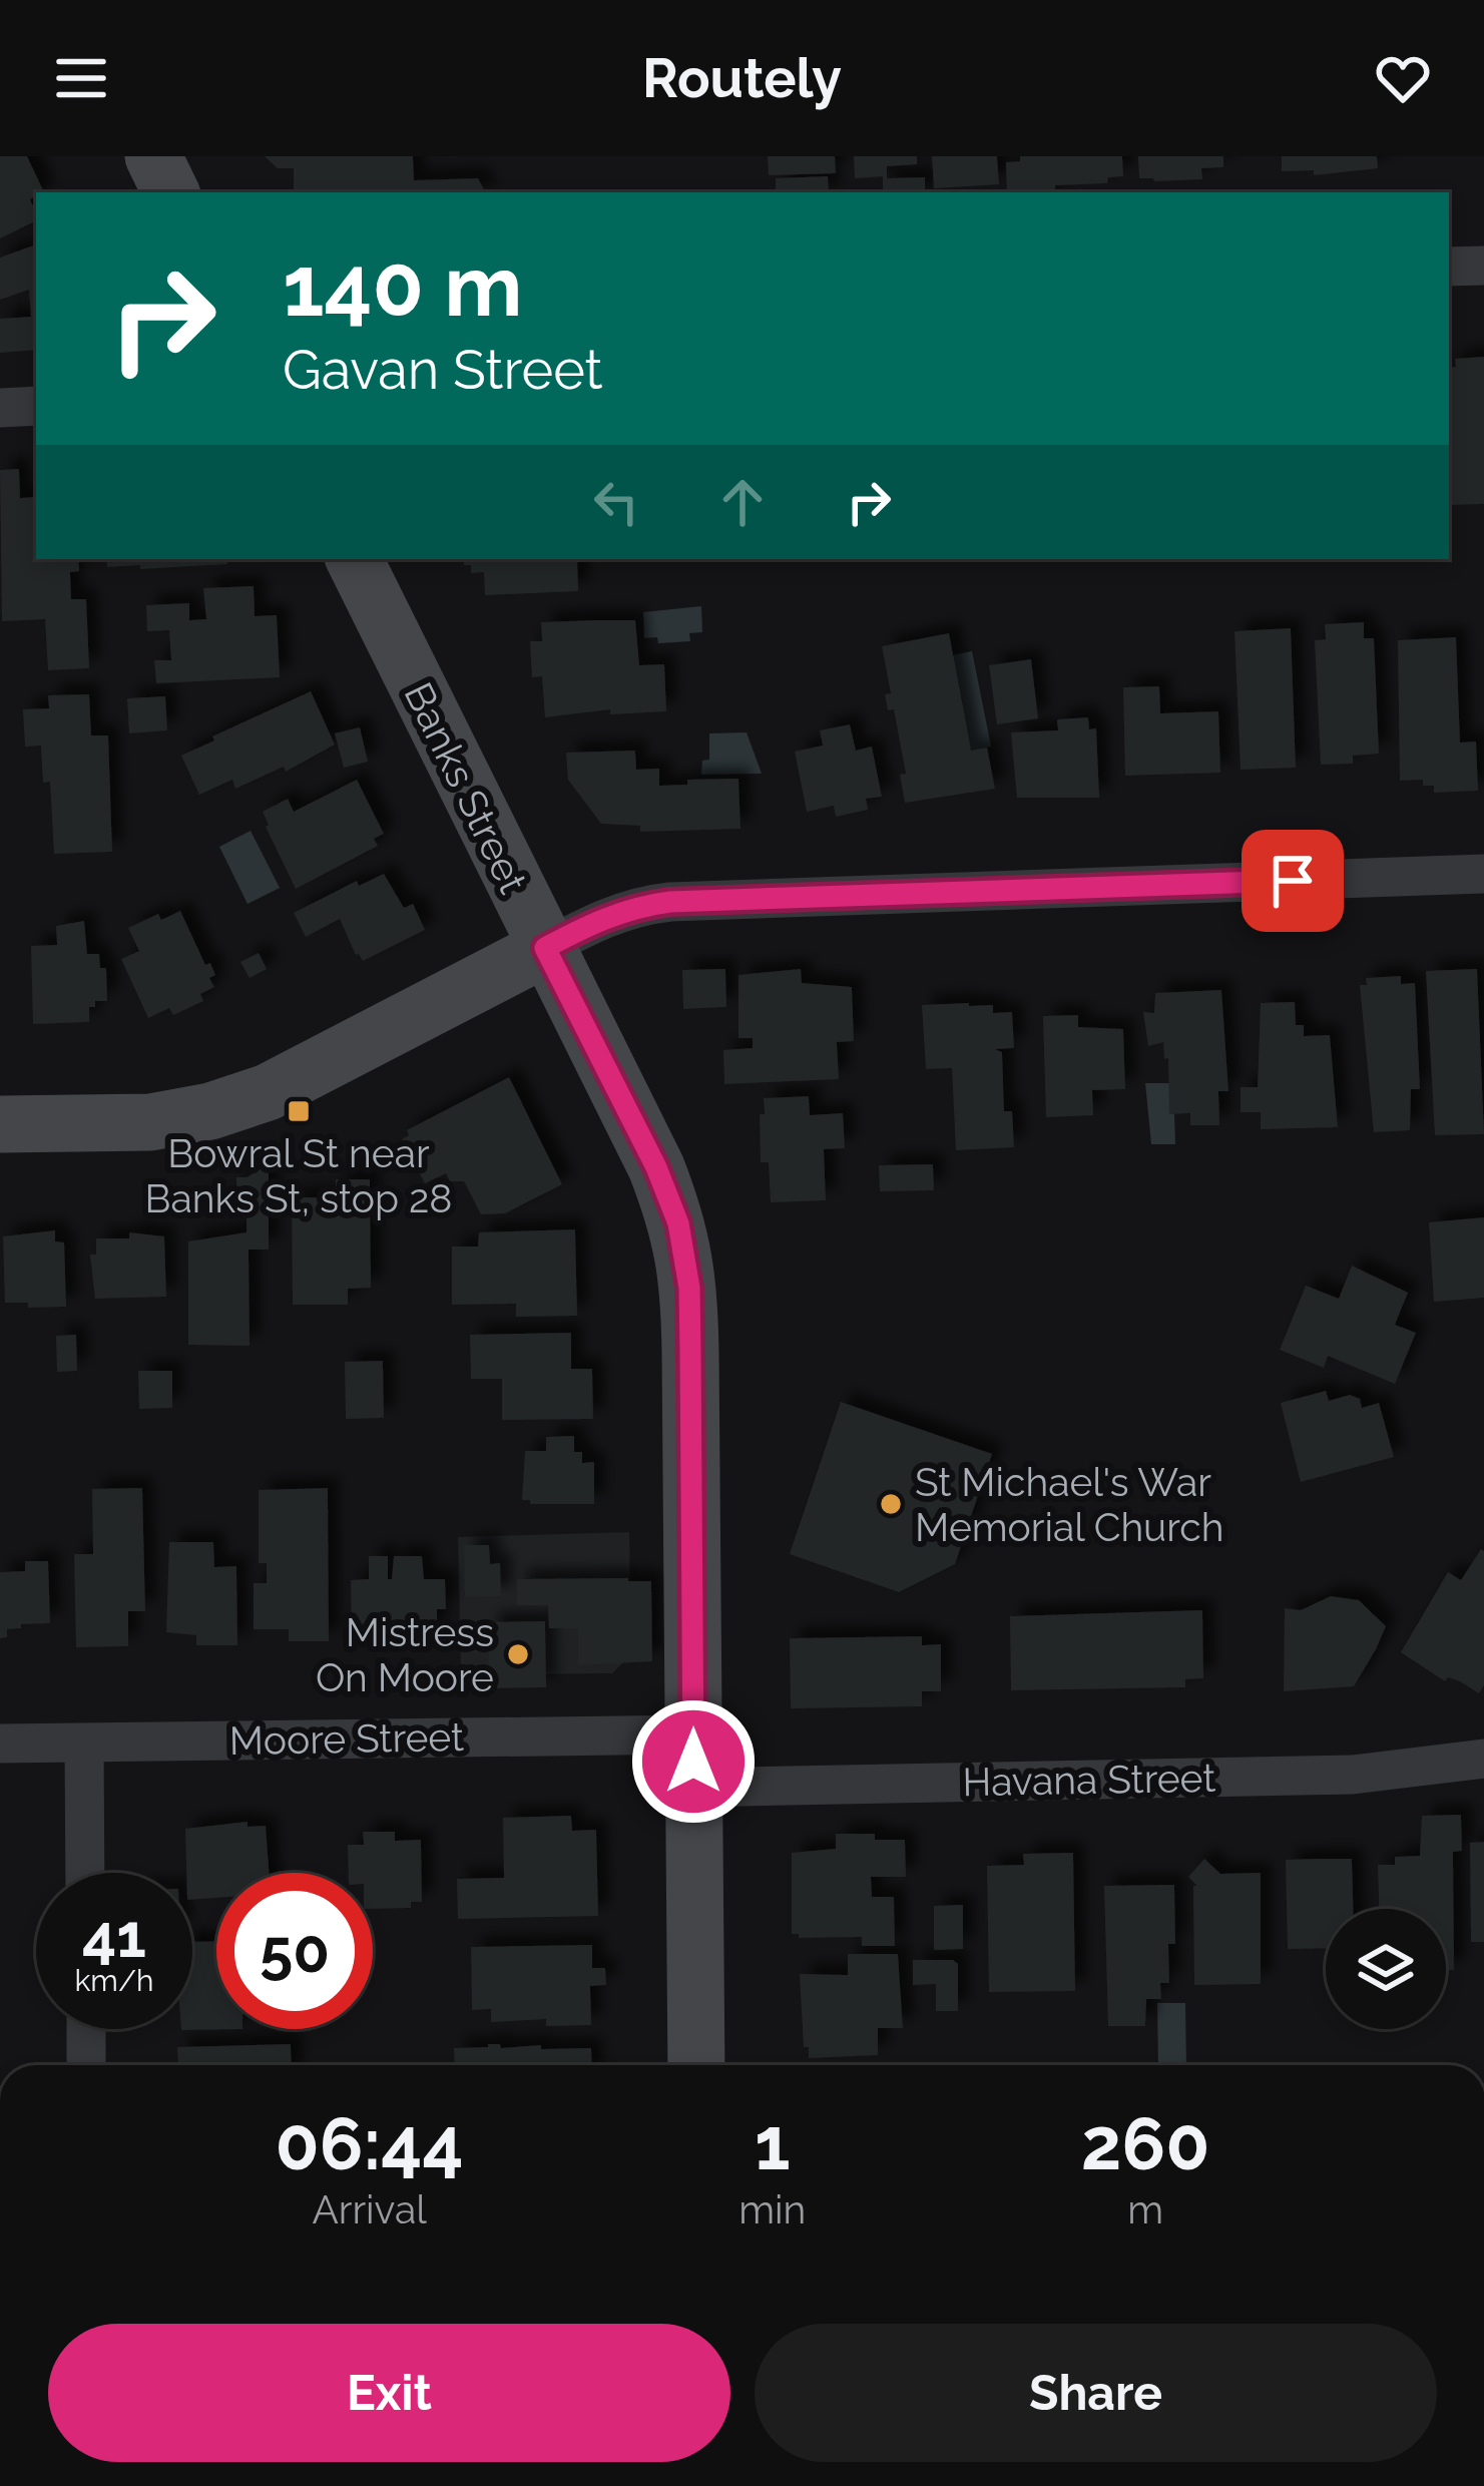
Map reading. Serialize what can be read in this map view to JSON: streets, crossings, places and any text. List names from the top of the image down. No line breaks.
{"streets":{"main road":["Banks Street"],"street":["Moore Street","Havana Street"]},"crossings":[["Banks Street","Moore Street"],["Banks Street","Havana Street"],["Moore Street","Havana Street"]],"places":{"transit":["Bowral St near Banks St, stop 28"],"other":["St Michael's War Memorial Church","Mistress On Moore"]},"page":{"header":"Routely","turn":["140 m","Gavan Street"],"speed":"41 km/h","limit":"50","eta":["06:44","Arrival","1","min","260","m"],"buttons":["Exit","Share"]}}
